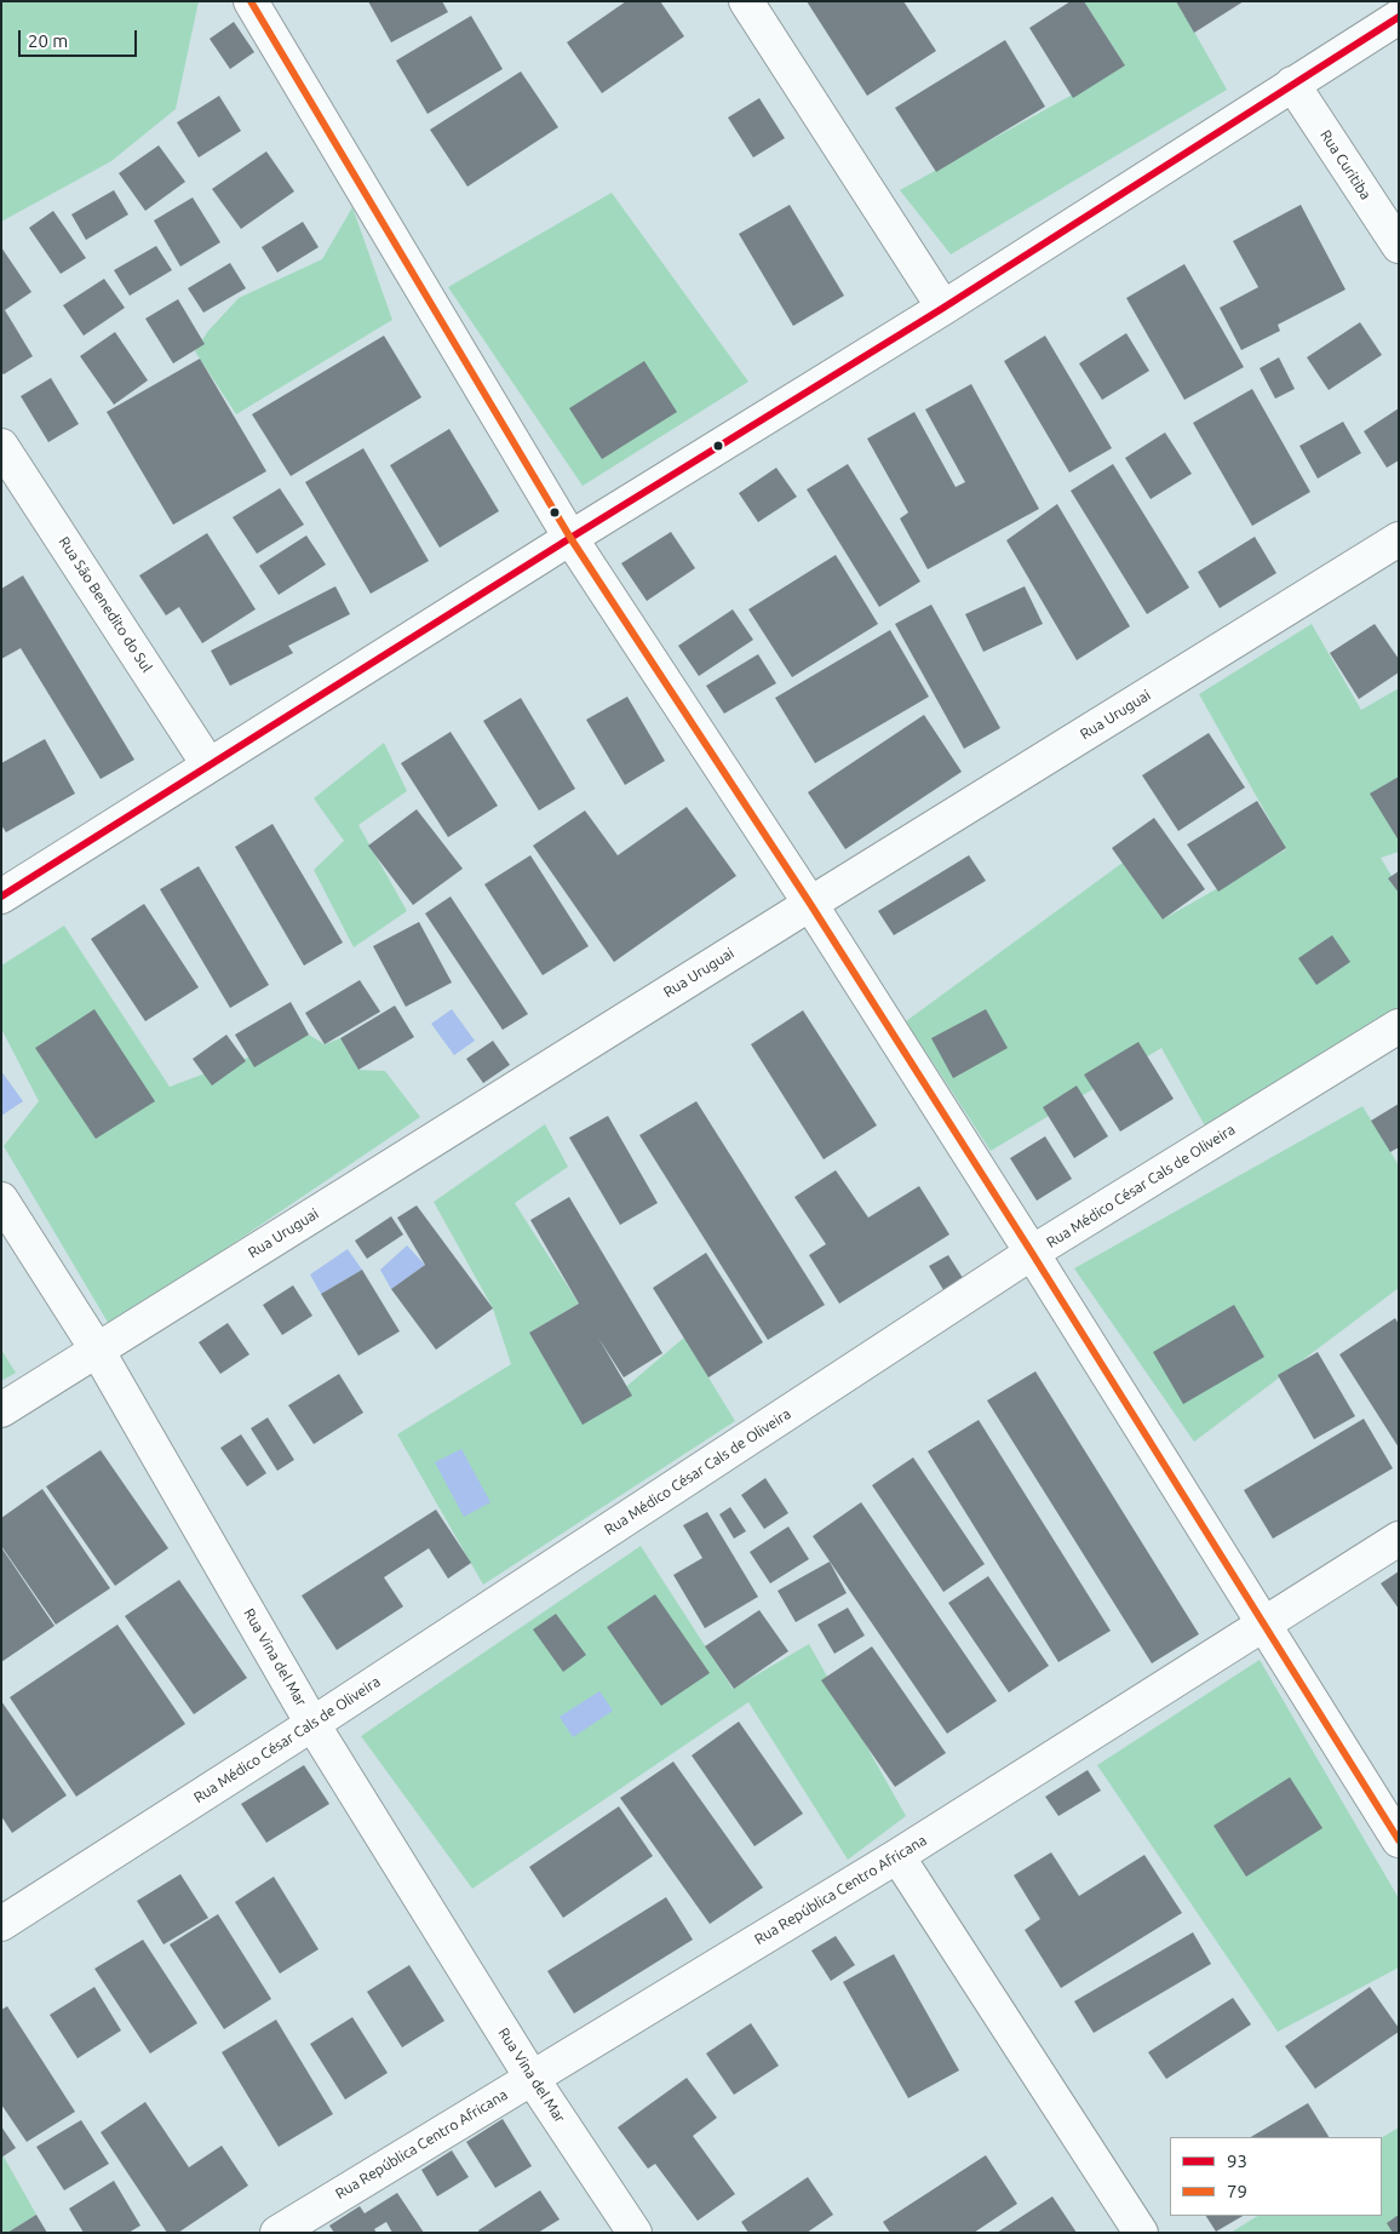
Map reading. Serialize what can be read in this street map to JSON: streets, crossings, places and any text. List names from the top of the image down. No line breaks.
{"streets":{"street":["Rua Curitiba","Rua São Benedito do Sul","Rua Uruguai","Rua Médico César Cals de Oliveira","Rua Vina del Mar","Rua República Centro Africana"]},"crossings":[["Rua Uruguai","Rua Vina del Mar"],["Rua Médico César Cals de Oliveira","Rua Vina del Mar"],["Rua Vina del Mar","Rua República Centro Africana"]],"lines":["transit line 79","transit line 93"],"legend":["93","79"],"scale_bar":"20 m"}
